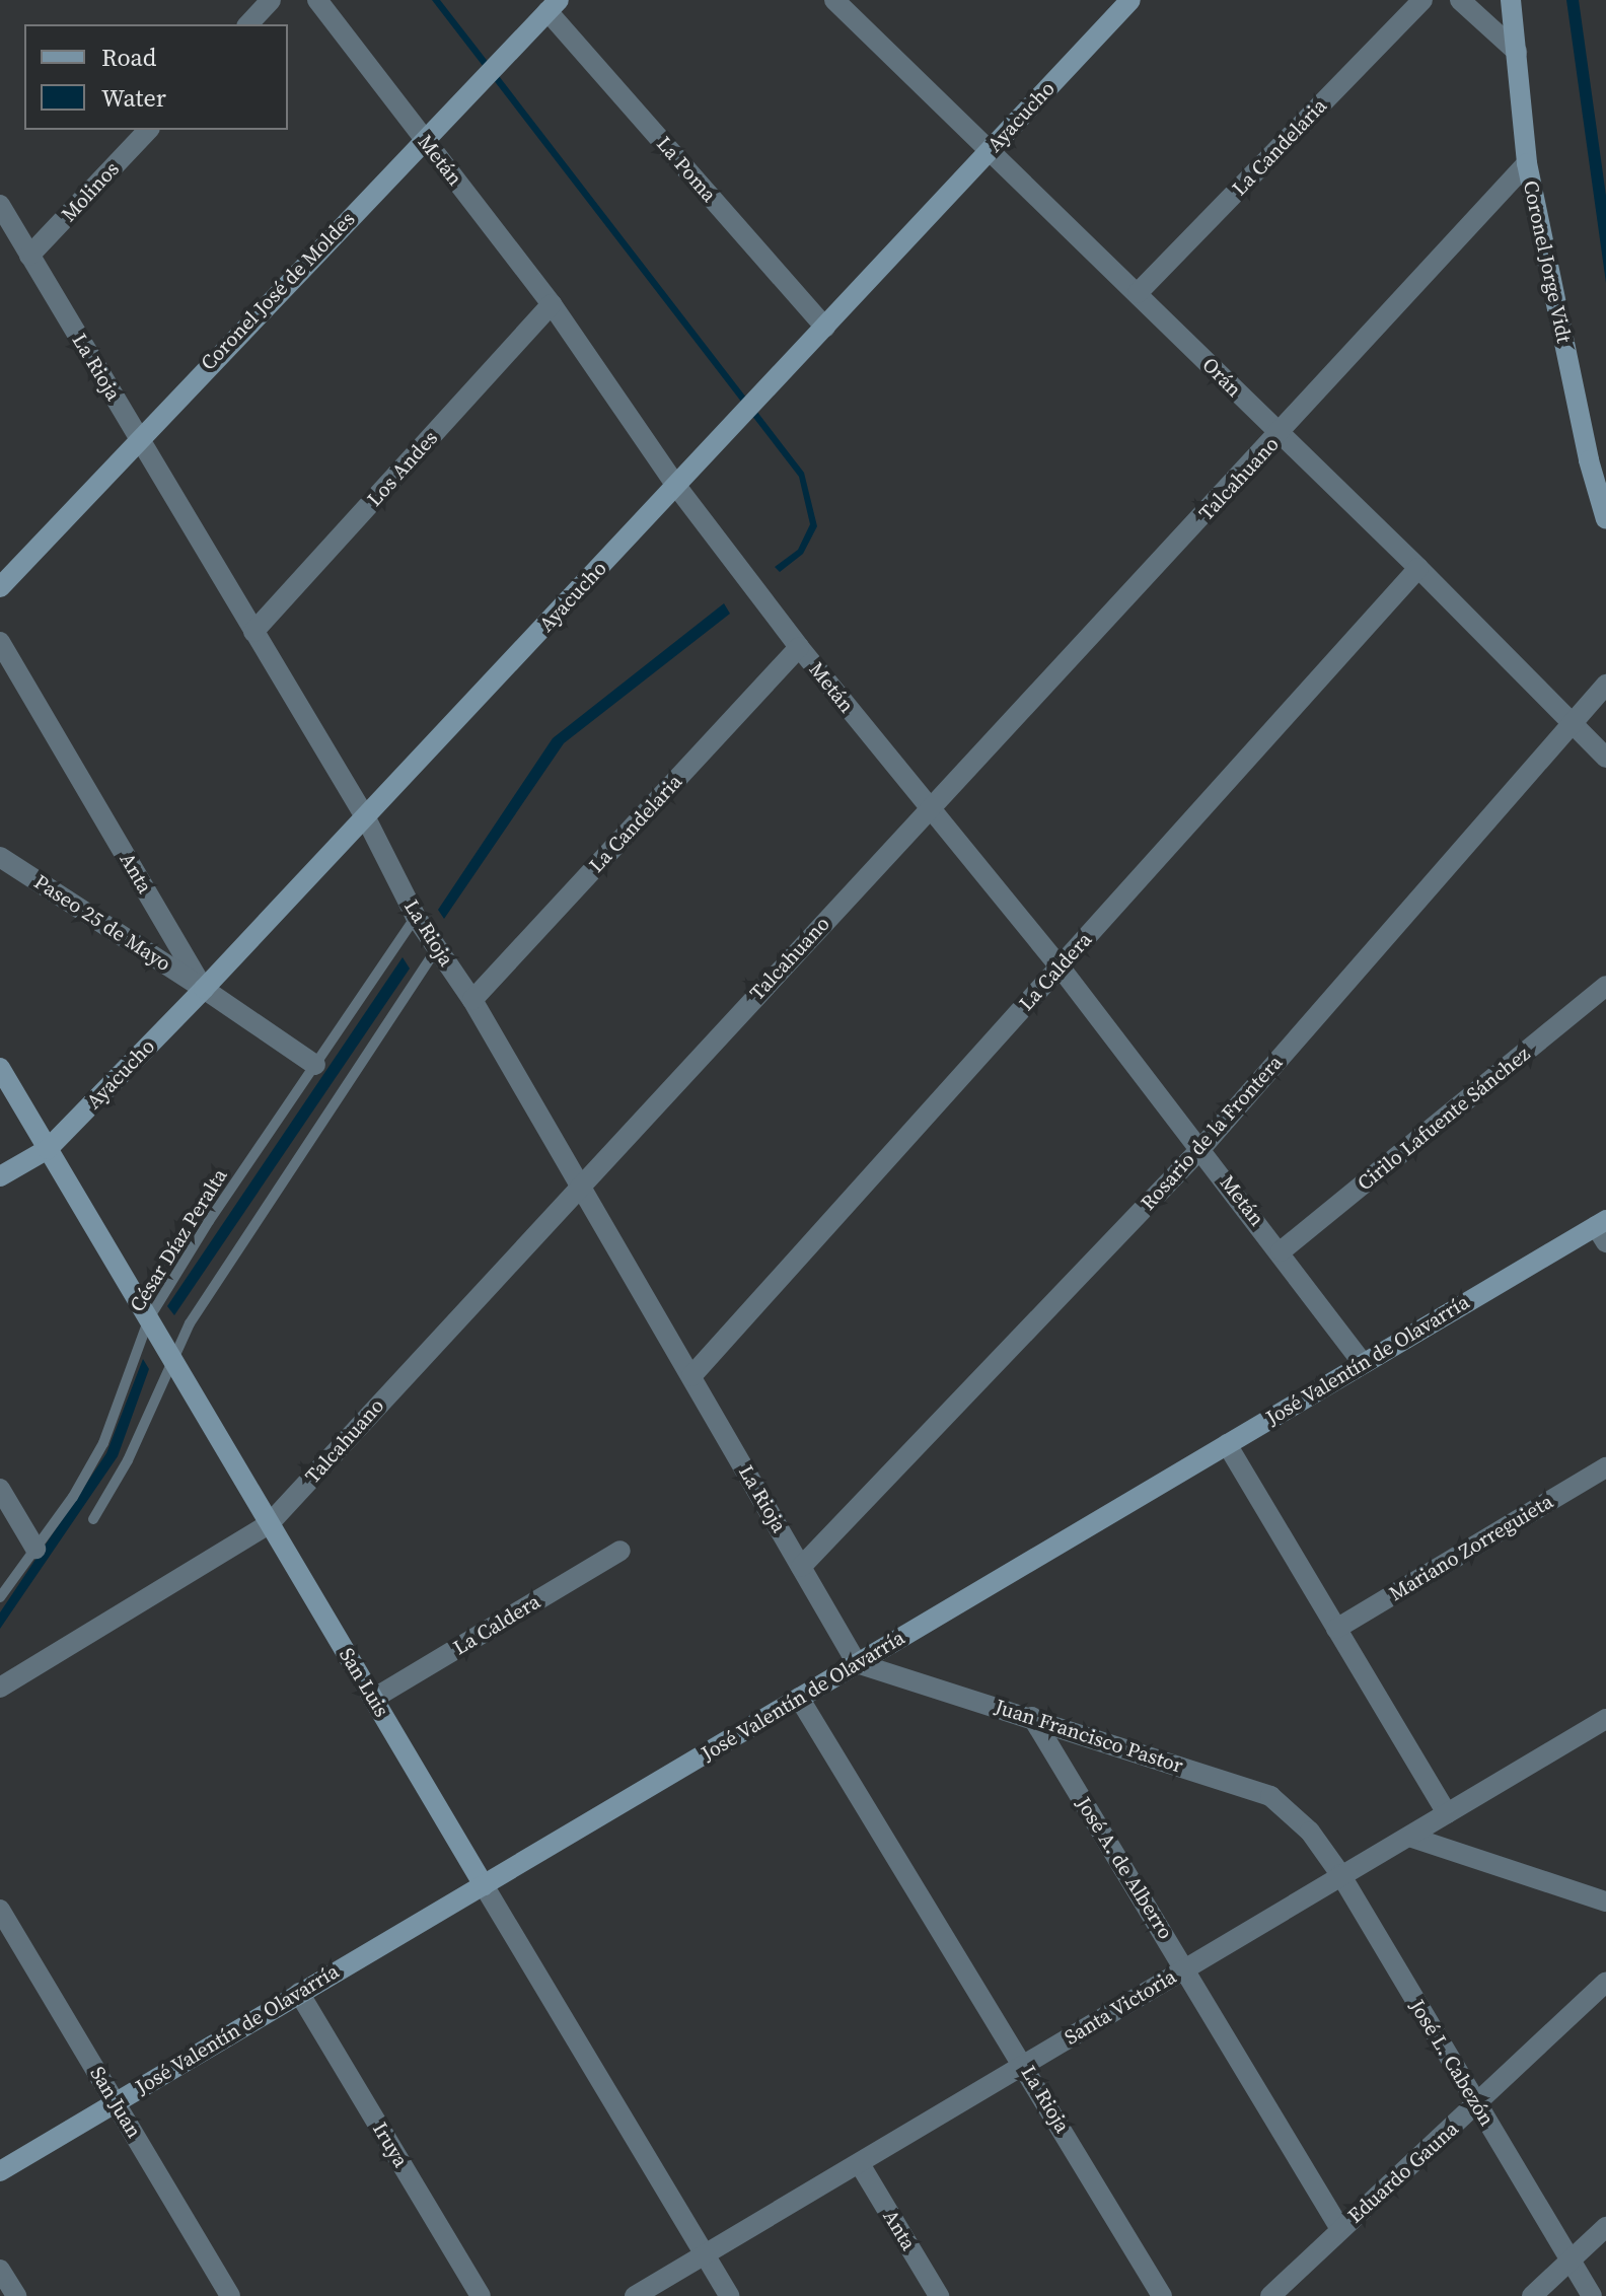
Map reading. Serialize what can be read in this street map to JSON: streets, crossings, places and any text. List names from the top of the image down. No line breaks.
{"streets":{"street":["Ayacucho","La Candelaria","Metán","La Poma","Molinos","Coronel Jorge Vidt","Coronel José de Moldes","La Rioja","Orán","Los Andes","Talcahuano","Anta","Paseo 25 de Mayo","La Caldera","Cirilo Lafuente Sánchez","Rosario de la Frontera","José Valentín de Olavarría","Mariano Zorreguieta","San Luis","Juan Francisco Pastor","José A. de Alberro","Santa Victoria","José L. Cabezón","San Juan","Iruya","Eduardo Gauna"],"lane":["César Díaz Peralta"]},"crossings":[["Ayacucho","Metán"],["Ayacucho","La Poma"],["Ayacucho","La Rioja"],["Ayacucho","Orán"],["Ayacucho","Anta"],["Ayacucho","Paseo 25 de Mayo"],["Ayacucho","San Luis"],["La Candelaria","Metán"],["La Candelaria","La Rioja"],["La Candelaria","Orán"],["Metán","Coronel José de Moldes"],["Metán","Los Andes"],["Metán","Talcahuano"],["Metán","La Caldera"],["Metán","Cirilo Lafuente Sánchez"],["Metán","Rosario de la Frontera"],["Metán","José Valentín de Olavarría"],["La Poma","Coronel José de Moldes"],["Molinos","La Rioja"],["Coronel Jorge Vidt","Talcahuano"],["Coronel José de Moldes","La Rioja"],["La Rioja","Los Andes"],["La Rioja","Talcahuano"],["La Rioja","La Caldera"],["La Rioja","Rosario de la Frontera"],["La Rioja","César Díaz Peralta"],["La Rioja","José Valentín de Olavarría"],["La Rioja","Juan Francisco Pastor"],["La Rioja","Santa Victoria"],["Orán","Talcahuano"],["Orán","La Caldera"],["Orán","Rosario de la Frontera"],["Talcahuano","San Luis"],["Anta","Paseo 25 de Mayo"],["Anta","César Díaz Peralta"],["Anta","Santa Victoria"],["La Caldera","San Luis"],["César Díaz Peralta","San Luis"],["José Valentín de Olavarría","San Luis"],["José Valentín de Olavarría","Juan Francisco Pastor"],["José Valentín de Olavarría","San Juan"],["José Valentín de Olavarría","Iruya"],["San Luis","Santa Victoria"],["Juan Francisco Pastor","José A. de Alberro"],["Juan Francisco Pastor","José L. Cabezón"],["José A. de Alberro","Santa Victoria"],["José A. de Alberro","Eduardo Gauna"],["Santa Victoria","José L. Cabezón"],["José L. Cabezón","Eduardo Gauna"]],"legend":["Road","Water"]}
